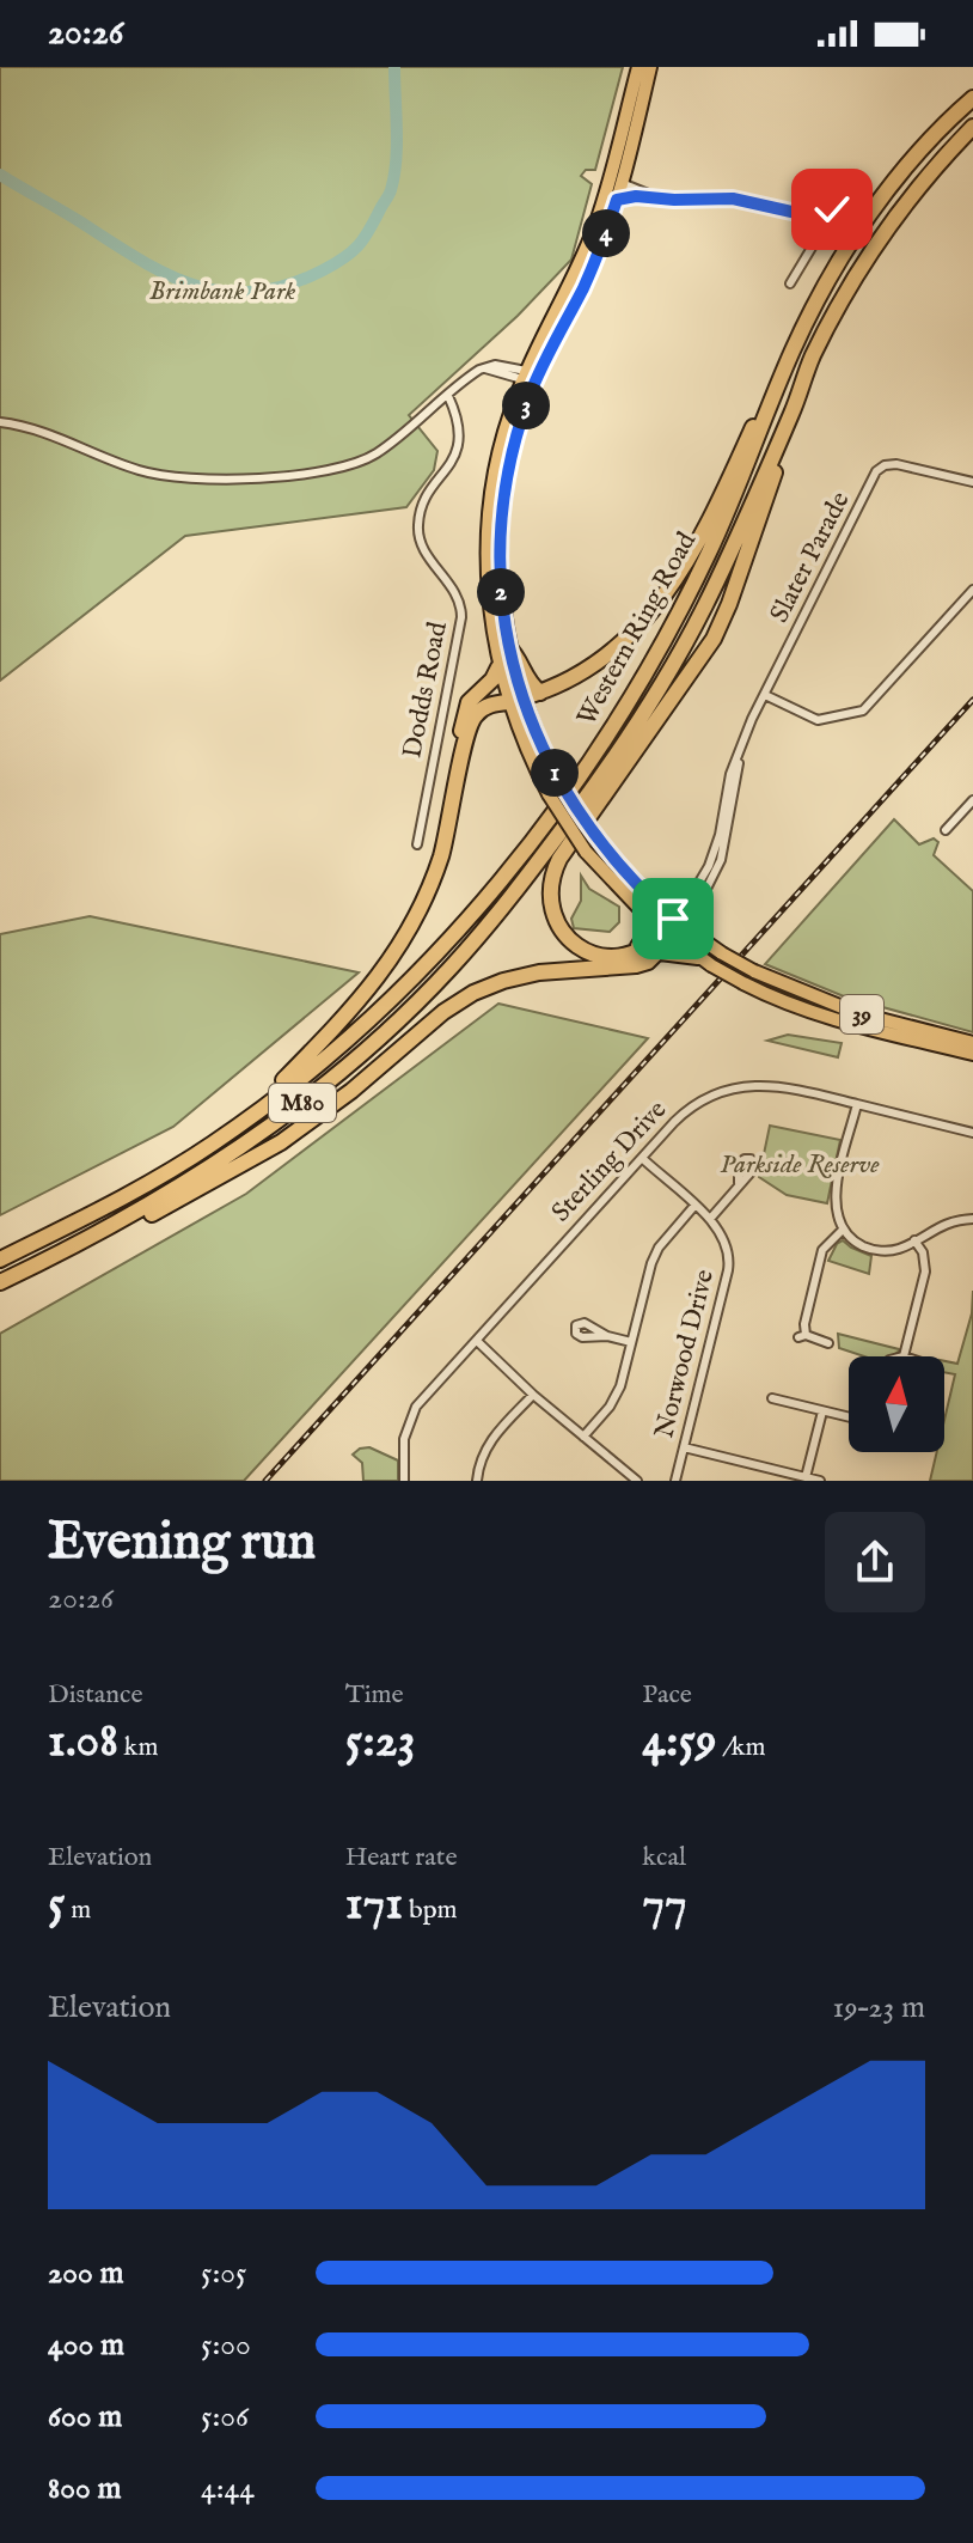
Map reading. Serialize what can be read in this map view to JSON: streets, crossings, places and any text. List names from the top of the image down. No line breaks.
{"streets":{"highway":["Western Ring Road","M80"],"main road":["39"],"street":["Slater Parade","Dodds Road","Sterling Drive","Norwood Drive"]},"crossings":[["Slater Parade","39"],["Sterling Drive","Norwood Drive"]],"parks":["Brimbank Park","Parkside Reserve"],"north":"top","page":{"status":"20:26","pins":["4","3","2","1"],"heading":["Evening run","20:26"],"stats":[["Distance","1.08 km"],["Time","5:23"],["Pace","4:59 /km"],["Elevation","5 m"],["Heart rate","171 bpm"],["kcal","77"]],"chart":["Elevation","19–23 m"],"list":[{"name":"200 m","note":"5:05"},{"name":"400 m","note":"5:00"},{"name":"600 m","note":"5:06"},{"name":"800 m","note":"4:44"}]}}
